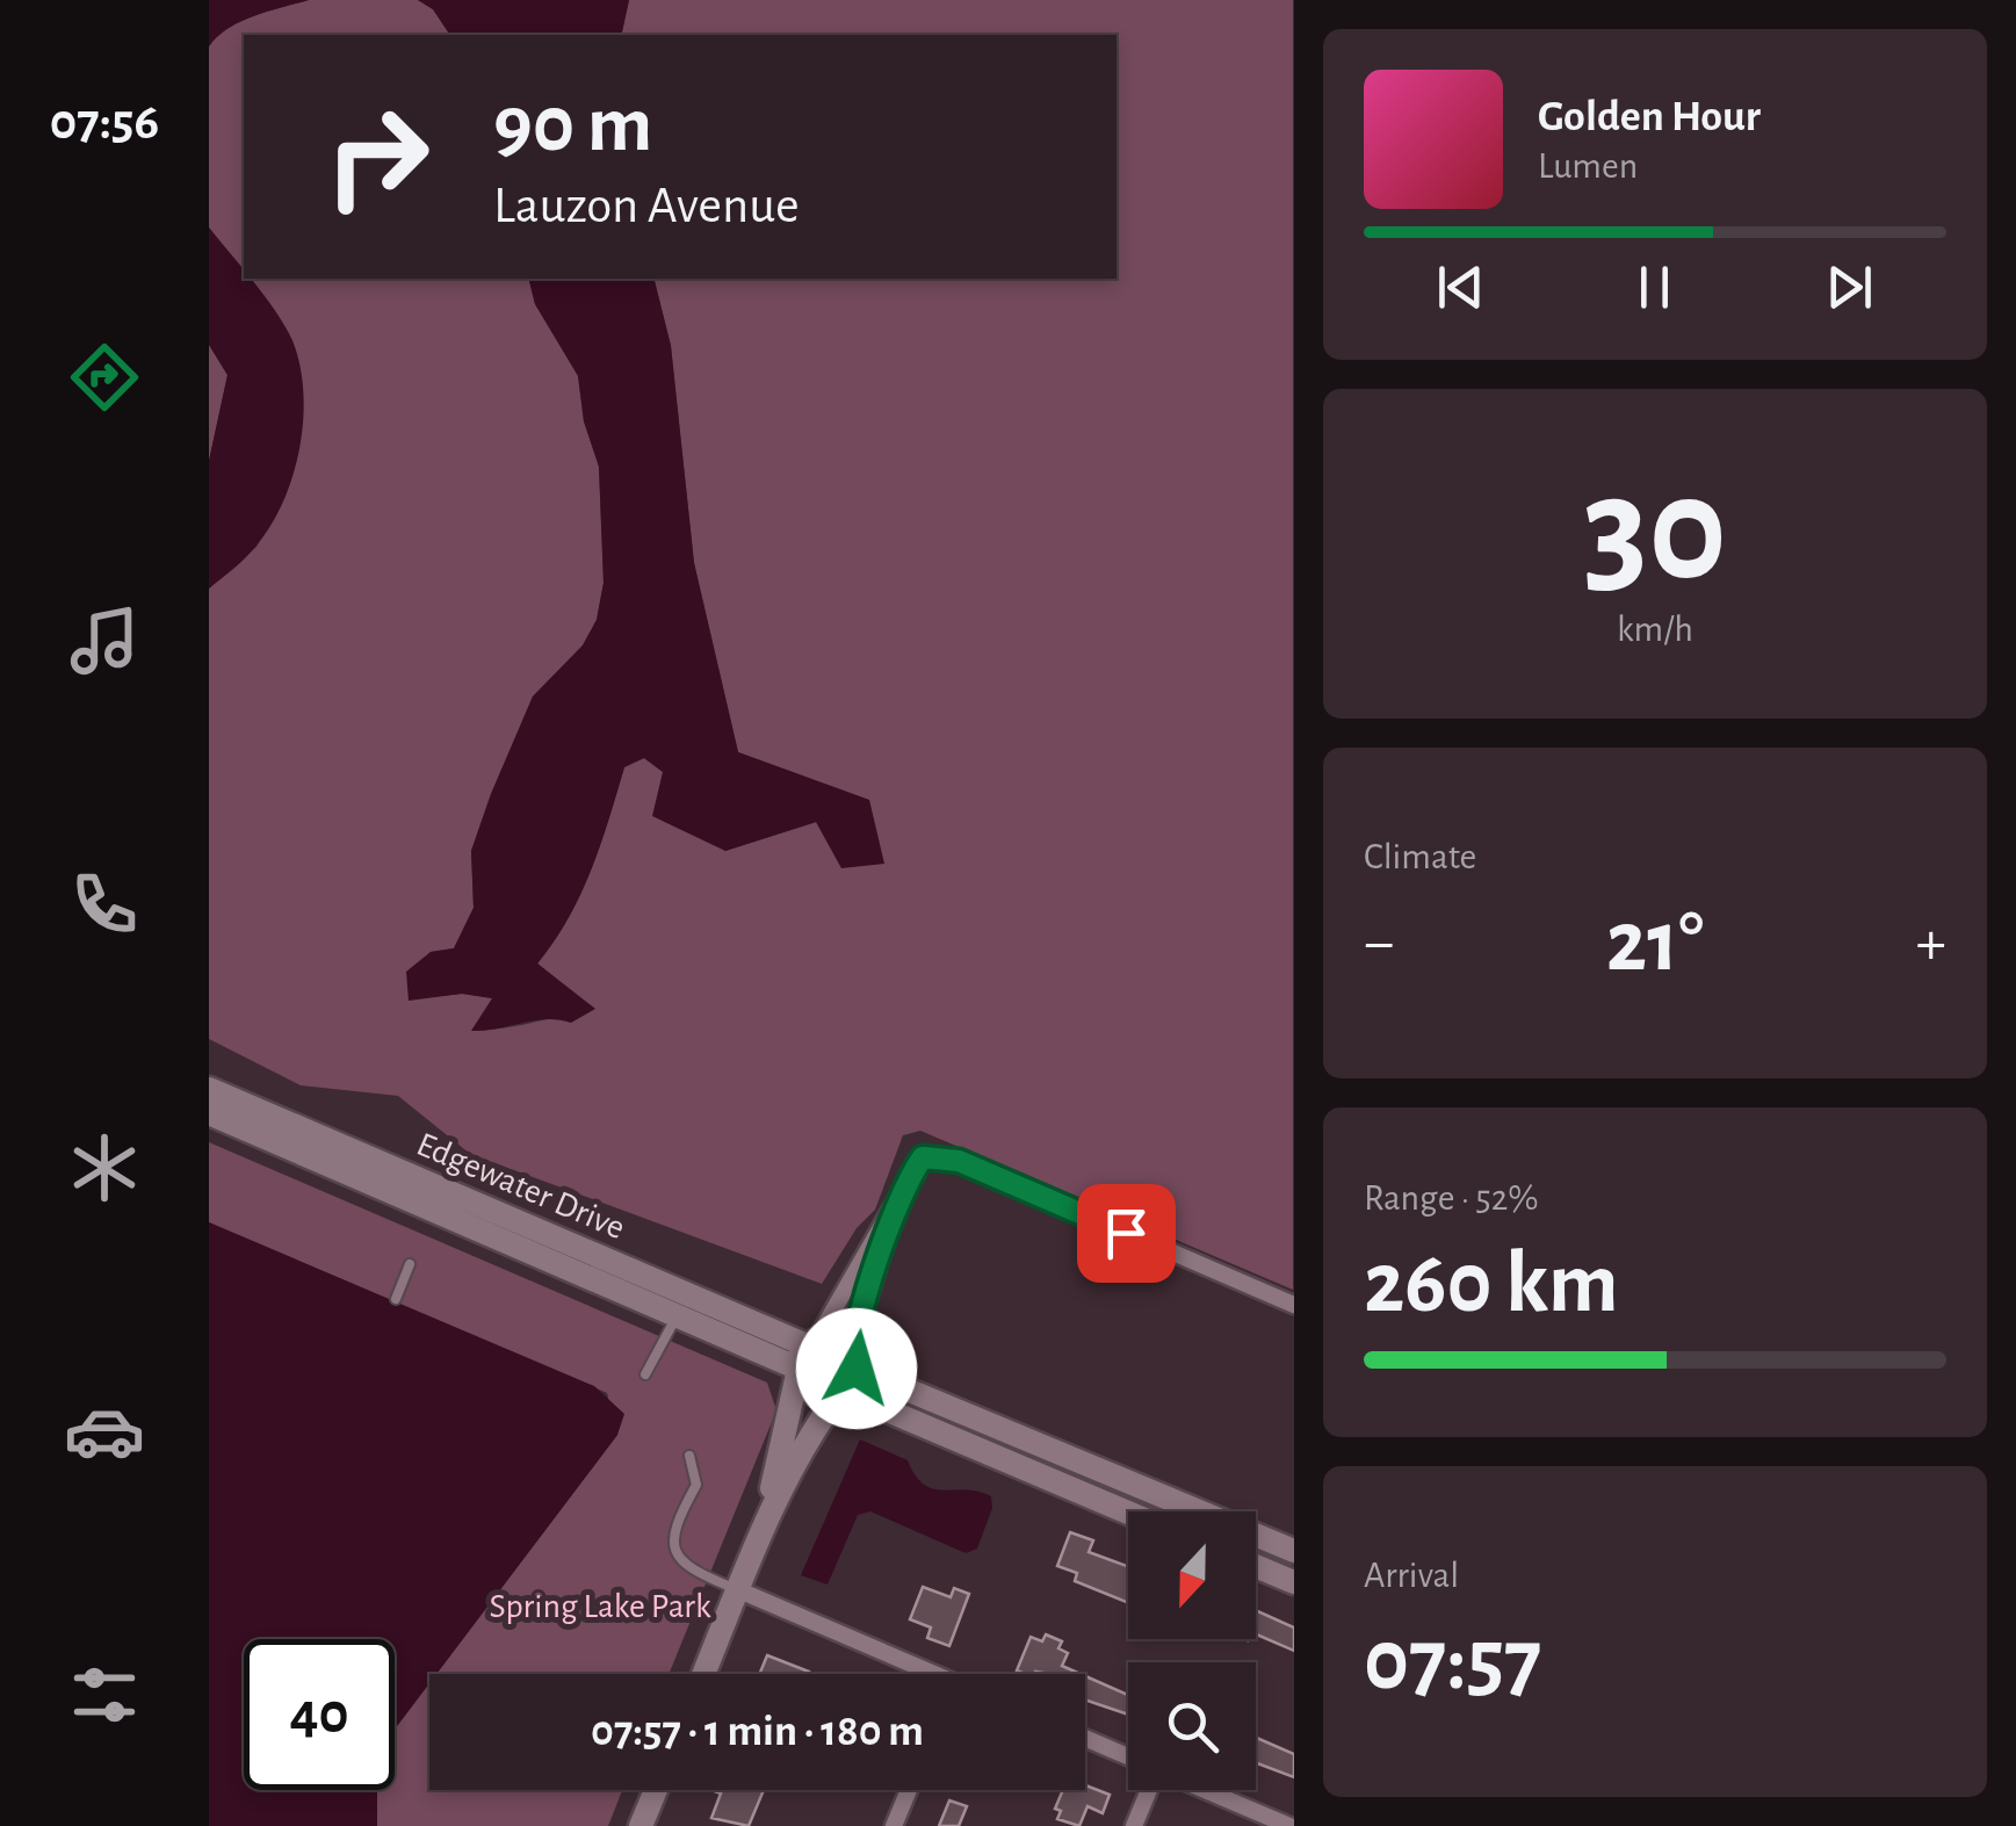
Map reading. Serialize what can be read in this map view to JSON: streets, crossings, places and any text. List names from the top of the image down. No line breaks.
{"streets":{"street":["Edgewater Drive"]},"parks":["Spring Lake Park"],"north":"bottom","page":{"tabs":"07:56","turn":["90 m","Lauzon Avenue"],"song":["Golden Hour","Lumen"],"tile":[["30","km/h"],"Climate",["Range · 52%","260 km"],["Arrival","07:57"]],"heat":["−","21°","+"],"limit":"40","trip":"07:57 · 1 min · 180 m"}}
